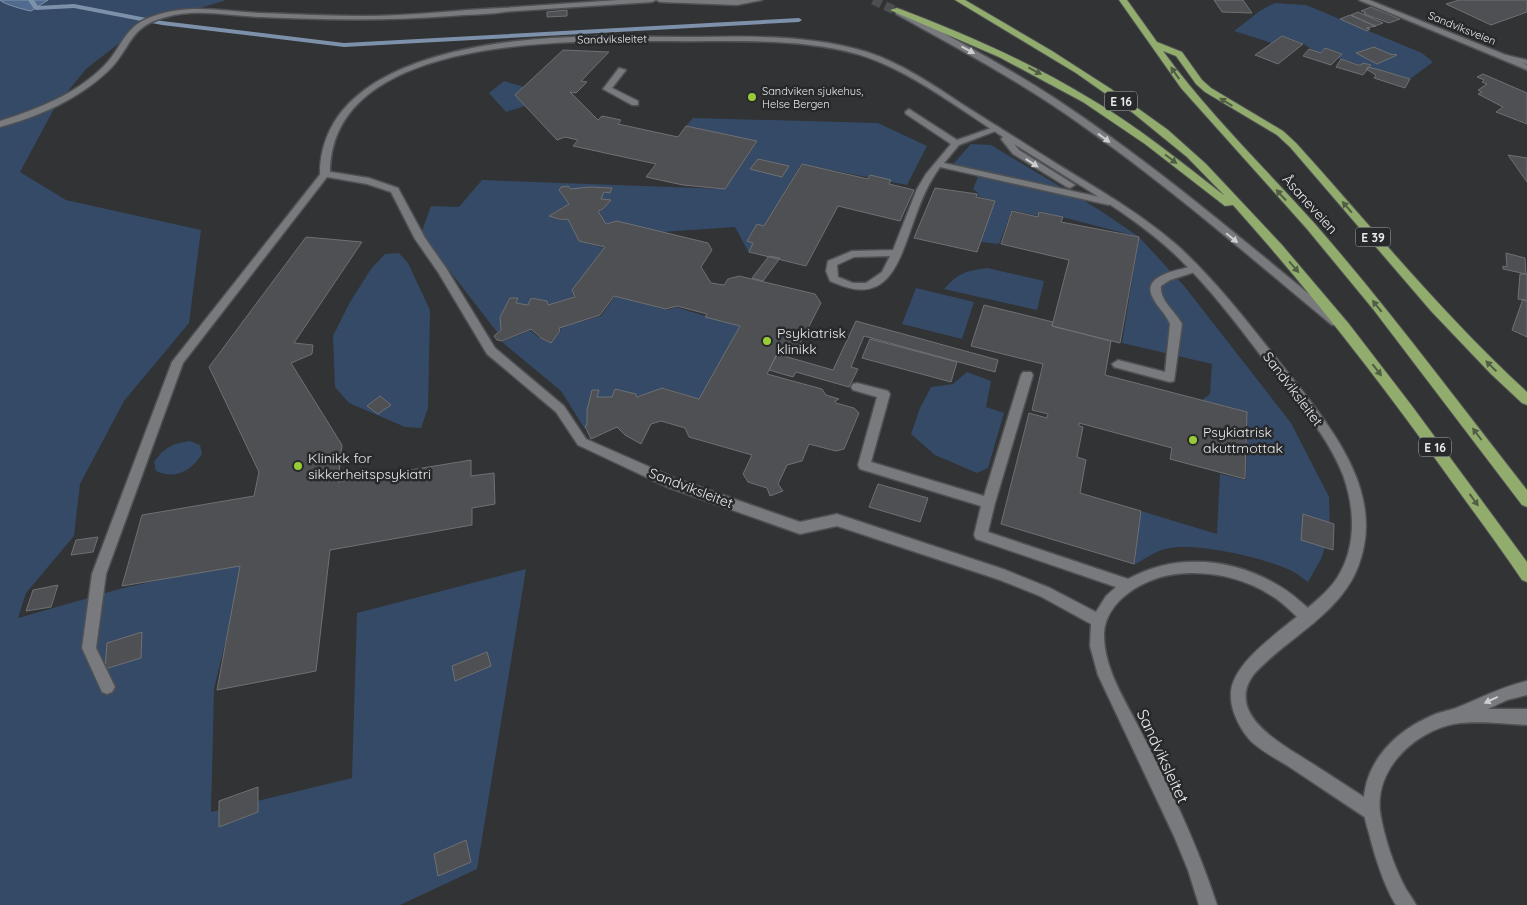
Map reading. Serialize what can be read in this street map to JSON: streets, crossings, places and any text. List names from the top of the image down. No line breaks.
{"streets":{"highway":["E 16","Åsaneveien","E 39"],"street":["Sandviksveien","Sandviksleitet"]},"crossings":[["Åsaneveien","E 39"]],"places":["Sandviken sjukehus, Helse Bergen","Psykiatrisk klinikk","Psykiatrisk akuttmottak","Klinikk for sikkerheitspsykiatri"]}
